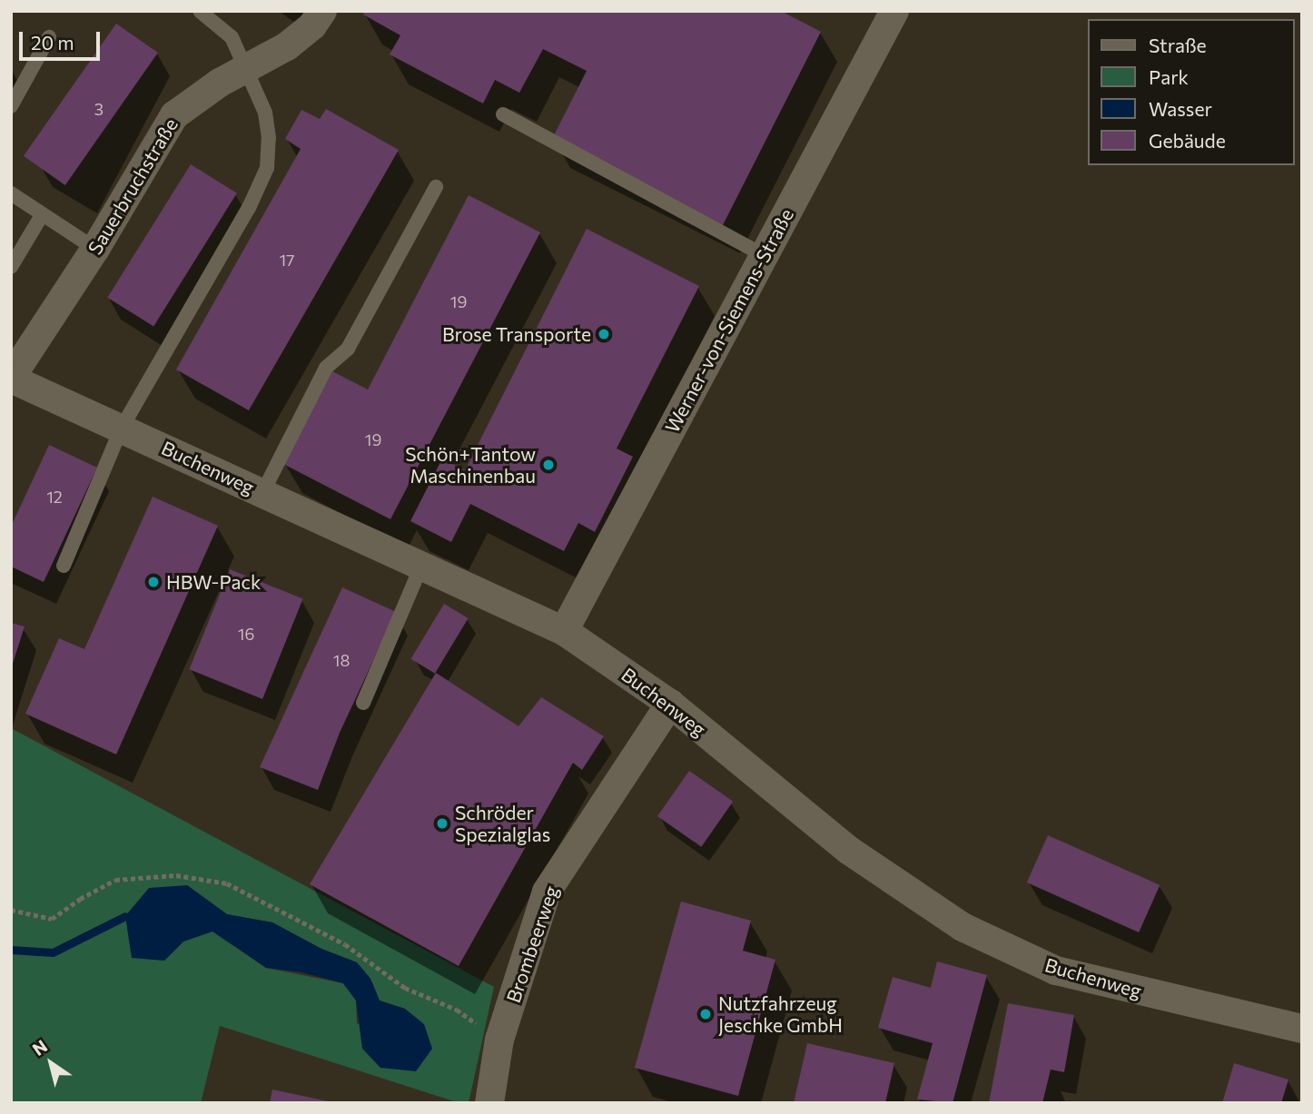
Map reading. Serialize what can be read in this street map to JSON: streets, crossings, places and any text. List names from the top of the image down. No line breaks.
{"streets":{"street":["Sauerbruchstraße","Werner-von-Siemens-Straße","Buchenweg","Brombeerweg"]},"crossings":[["Sauerbruchstraße","Buchenweg"],["Werner-von-Siemens-Straße","Buchenweg"],["Buchenweg","Brombeerweg"]],"places":["Brose Transporte","Schön+Tantow Maschinenbau","HBW-Pack","Schröder Spezialglas","Nutzfahrzeug Jeschke GmbH"],"house_numbers":["3","17","19","19","12","16","18"],"legend":["Straße","Park","Wasser","Gebäude"],"scale_bar":"20 m","north":"top left"}
